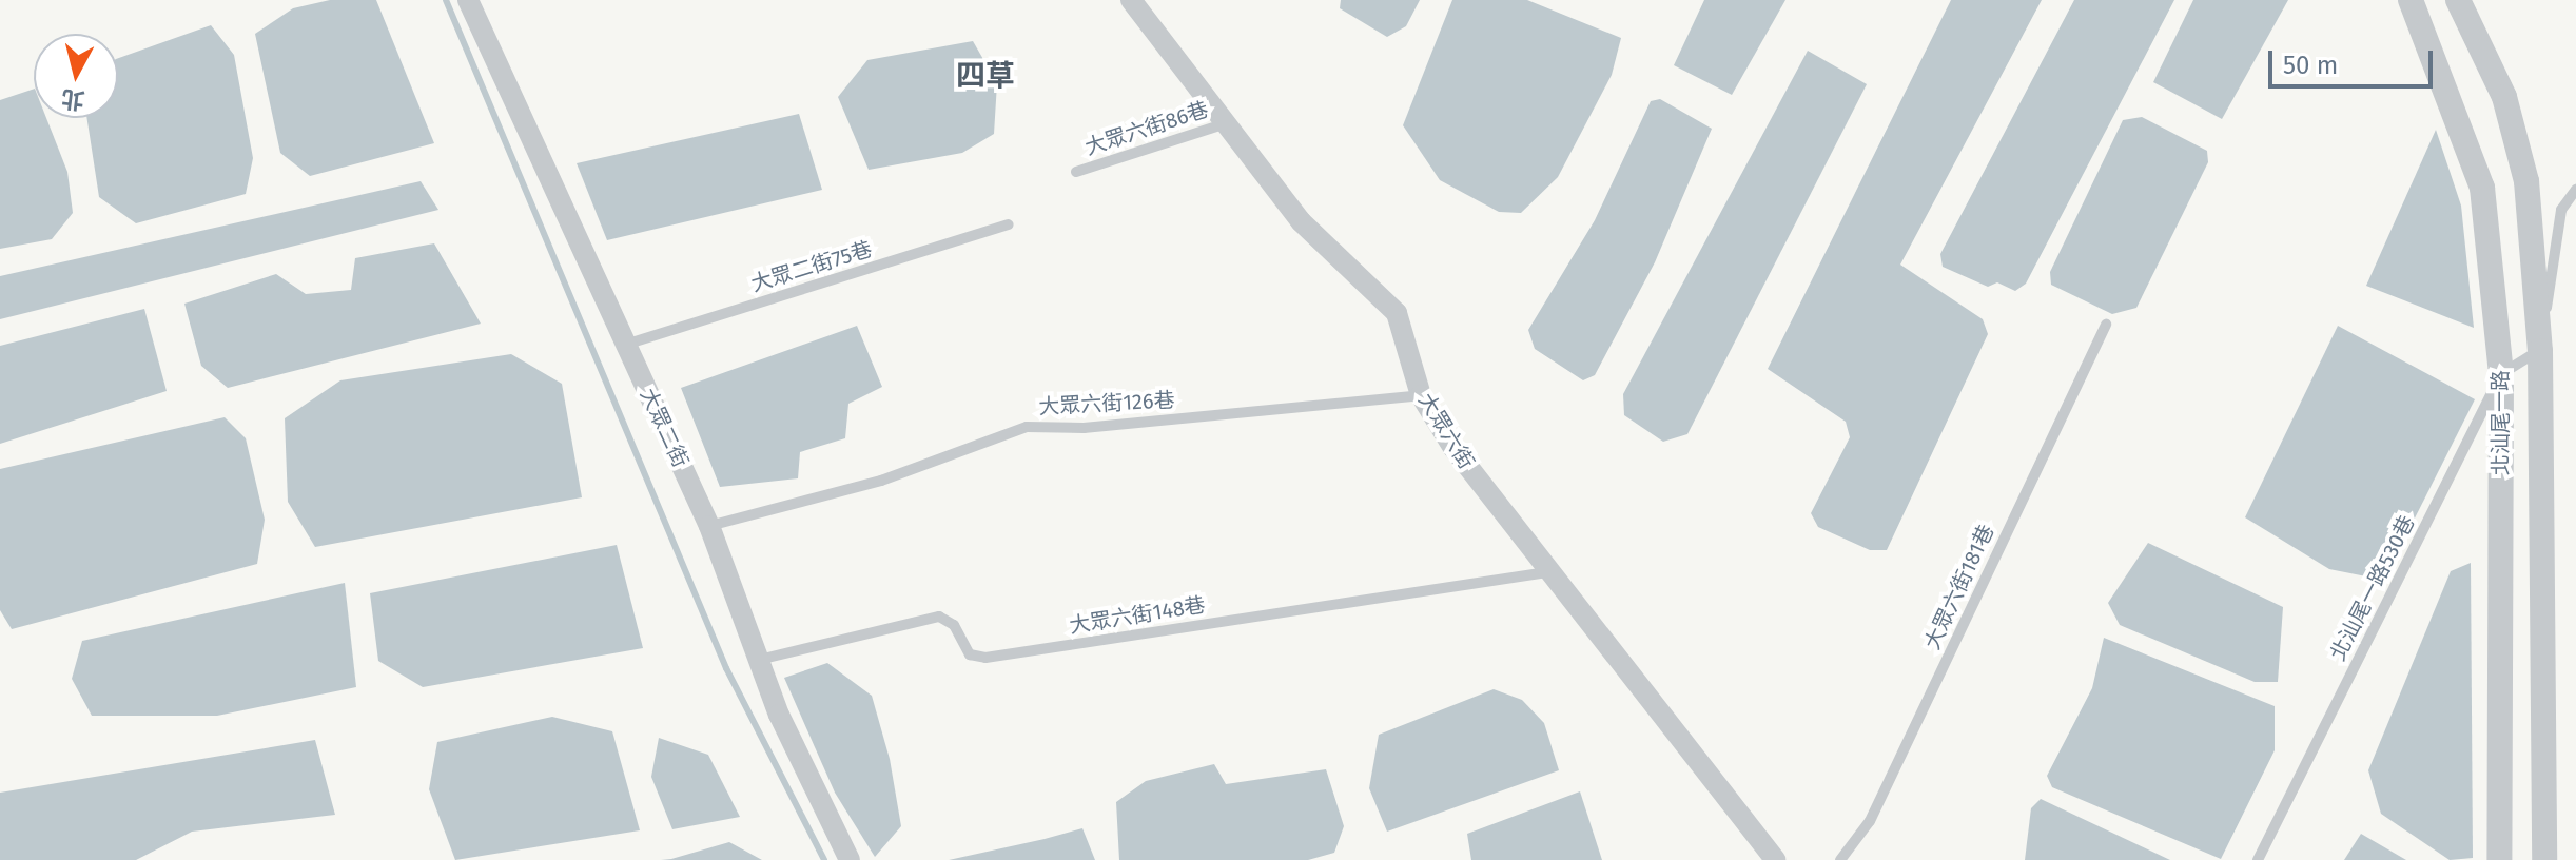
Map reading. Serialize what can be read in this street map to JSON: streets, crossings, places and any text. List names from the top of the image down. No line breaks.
{"streets":{"street":["北汕尾一路","大眾二街","大眾六街"],"lane":["大眾六街86巷","大眾二街75巷","大眾六街126巷","大眾六街181巷","北汕尾一路530巷","大眾六街148巷"]},"crossings":[["大眾六街86巷","大眾六街"],["大眾二街75巷","大眾二街"],["大眾六街126巷","大眾二街"],["大眾六街126巷","大眾六街"],["北汕尾一路","北汕尾一路530巷"],["大眾二街","大眾六街148巷"],["大眾六街","大眾六街148巷"]],"districts":["四草"],"scale_bar":"50 m","north":"bottom"}
